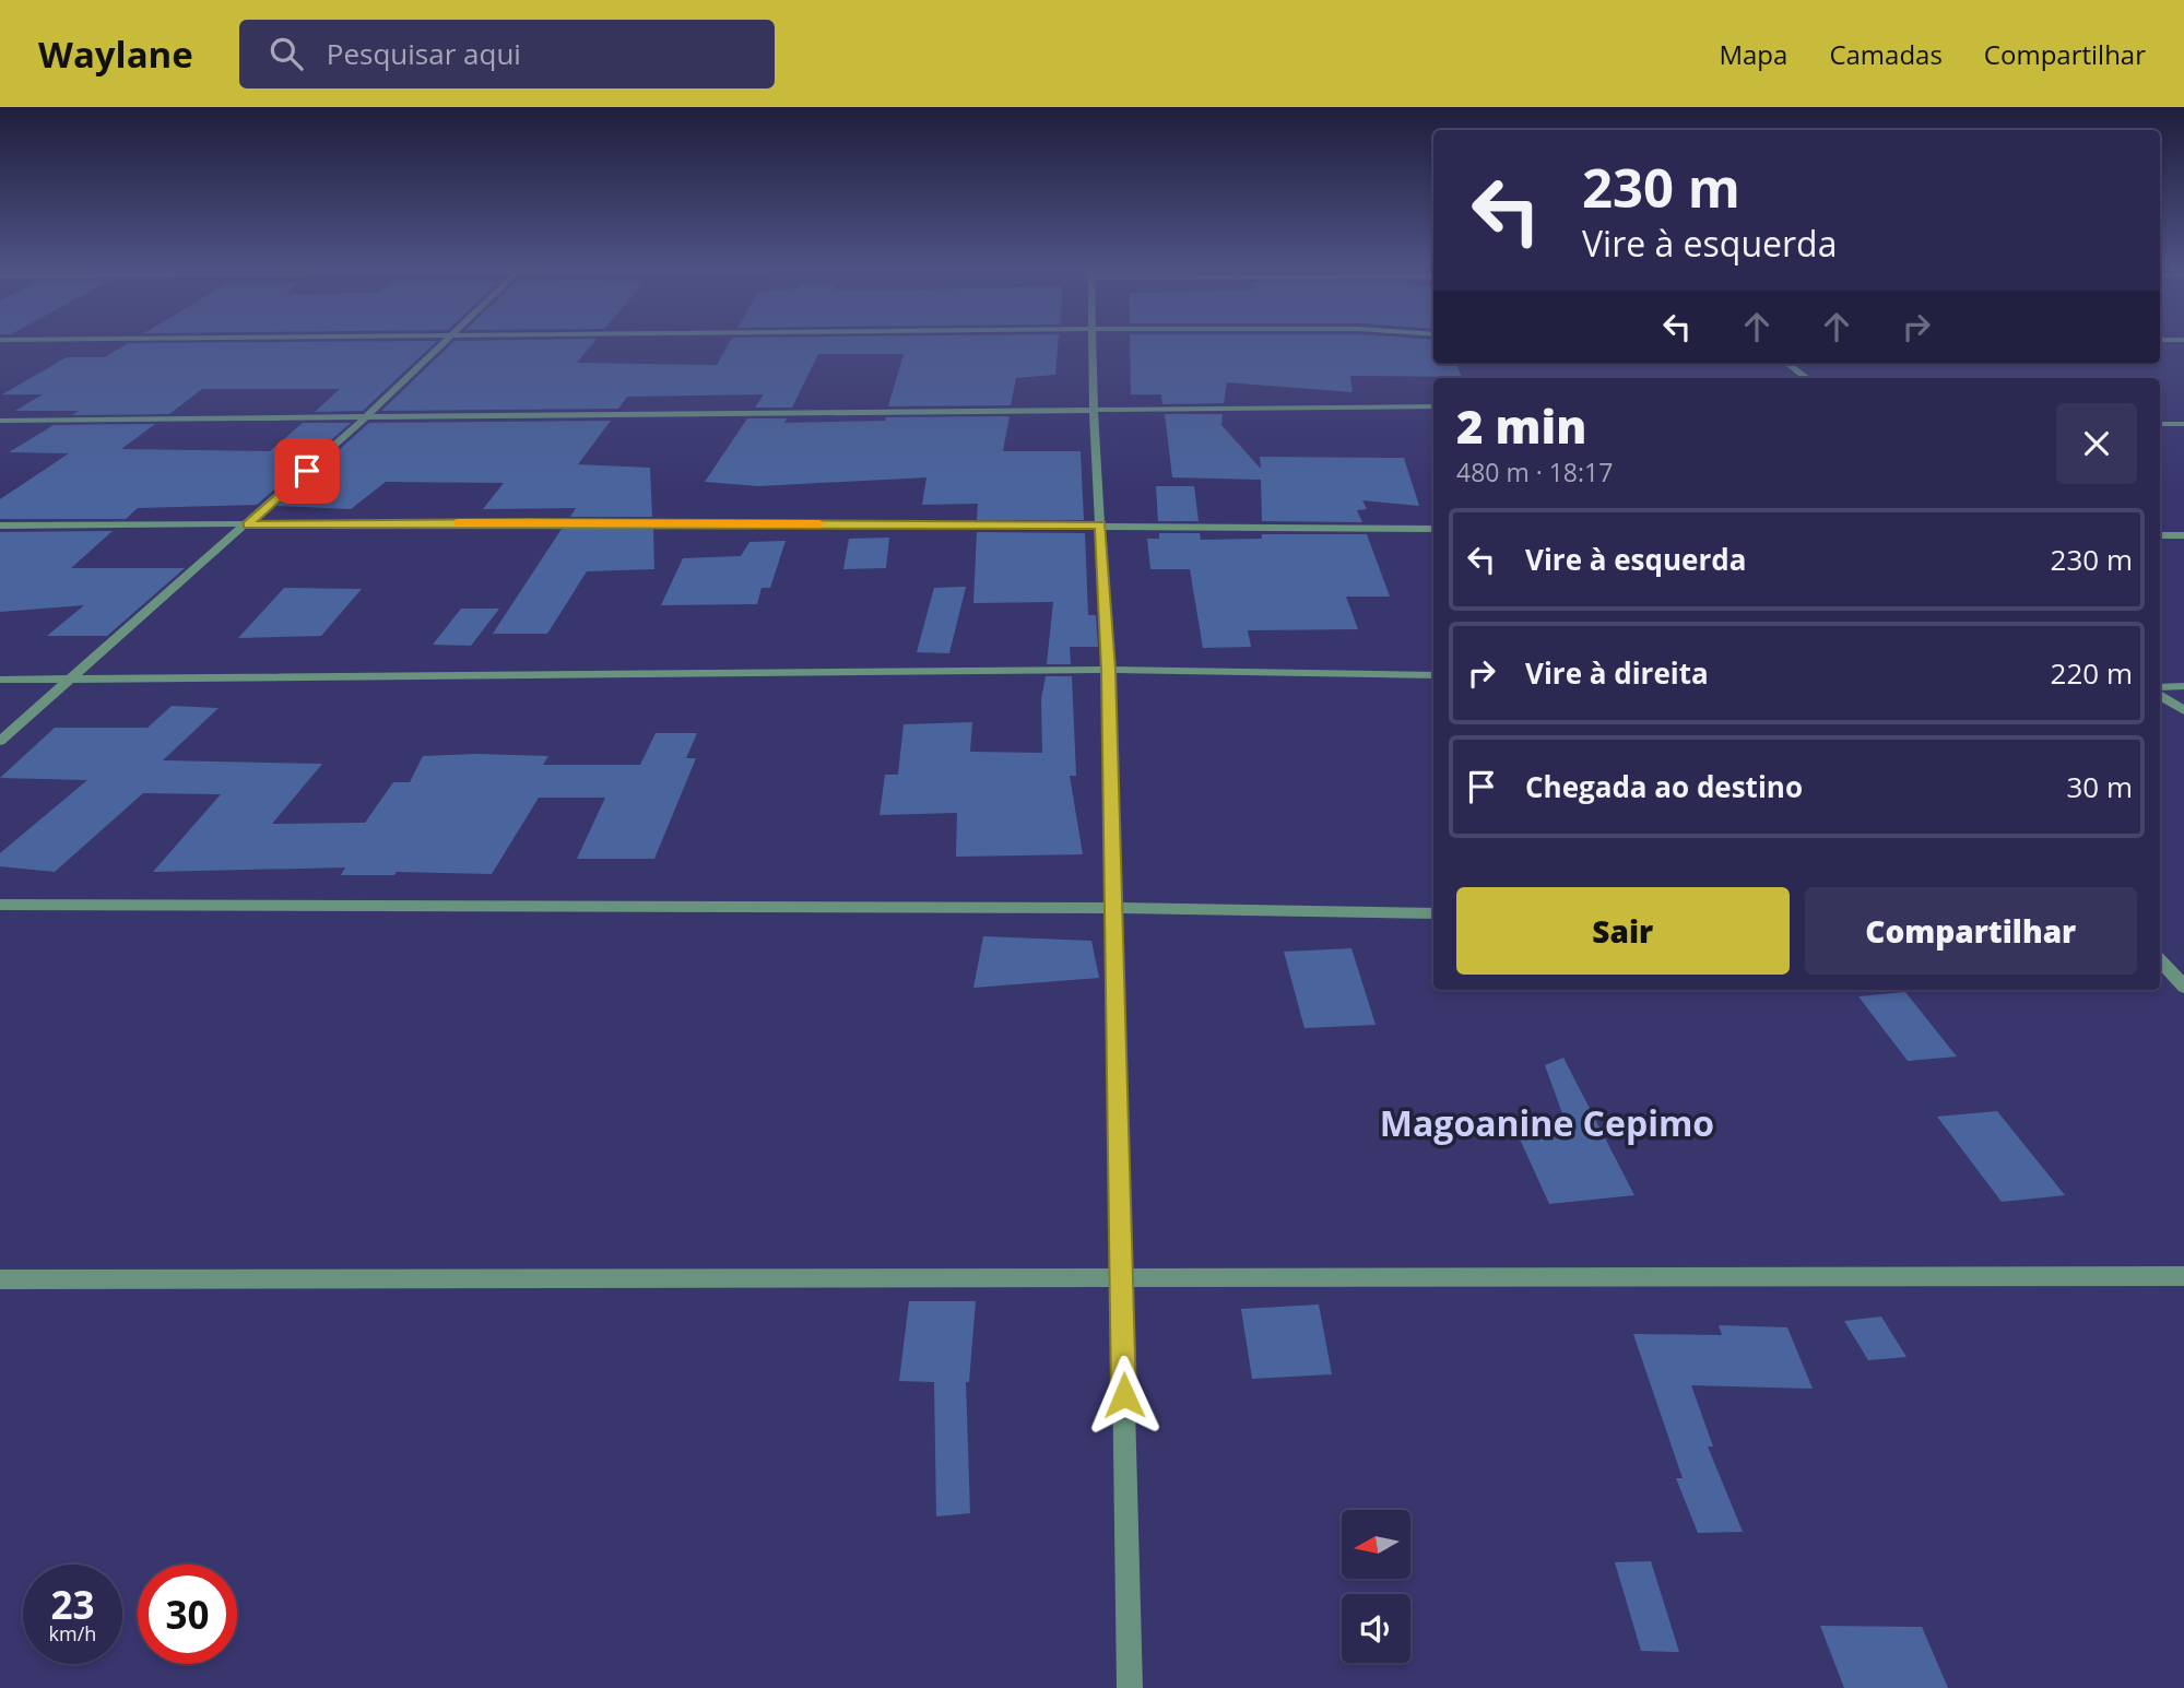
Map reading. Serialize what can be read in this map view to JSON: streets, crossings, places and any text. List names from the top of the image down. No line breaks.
{"districts":["Magoanine Cepimo"],"north":"left","page":{"header":"Waylane","search":"Pesquisar aqui","nav":["Mapa","Camadas","Compartilhar"],"turn":["230 m","Vire à esquerda"],"heading":["2 min","480 m · 18:17"],"list":[{"name":"Vire à esquerda","value":"230 m"},{"name":"Vire à direita","value":"220 m"},{"name":"Chegada ao destino","value":"30 m"}],"buttons":["Sair","Compartilhar"],"speed":"23 km/h","limit":"30"}}
